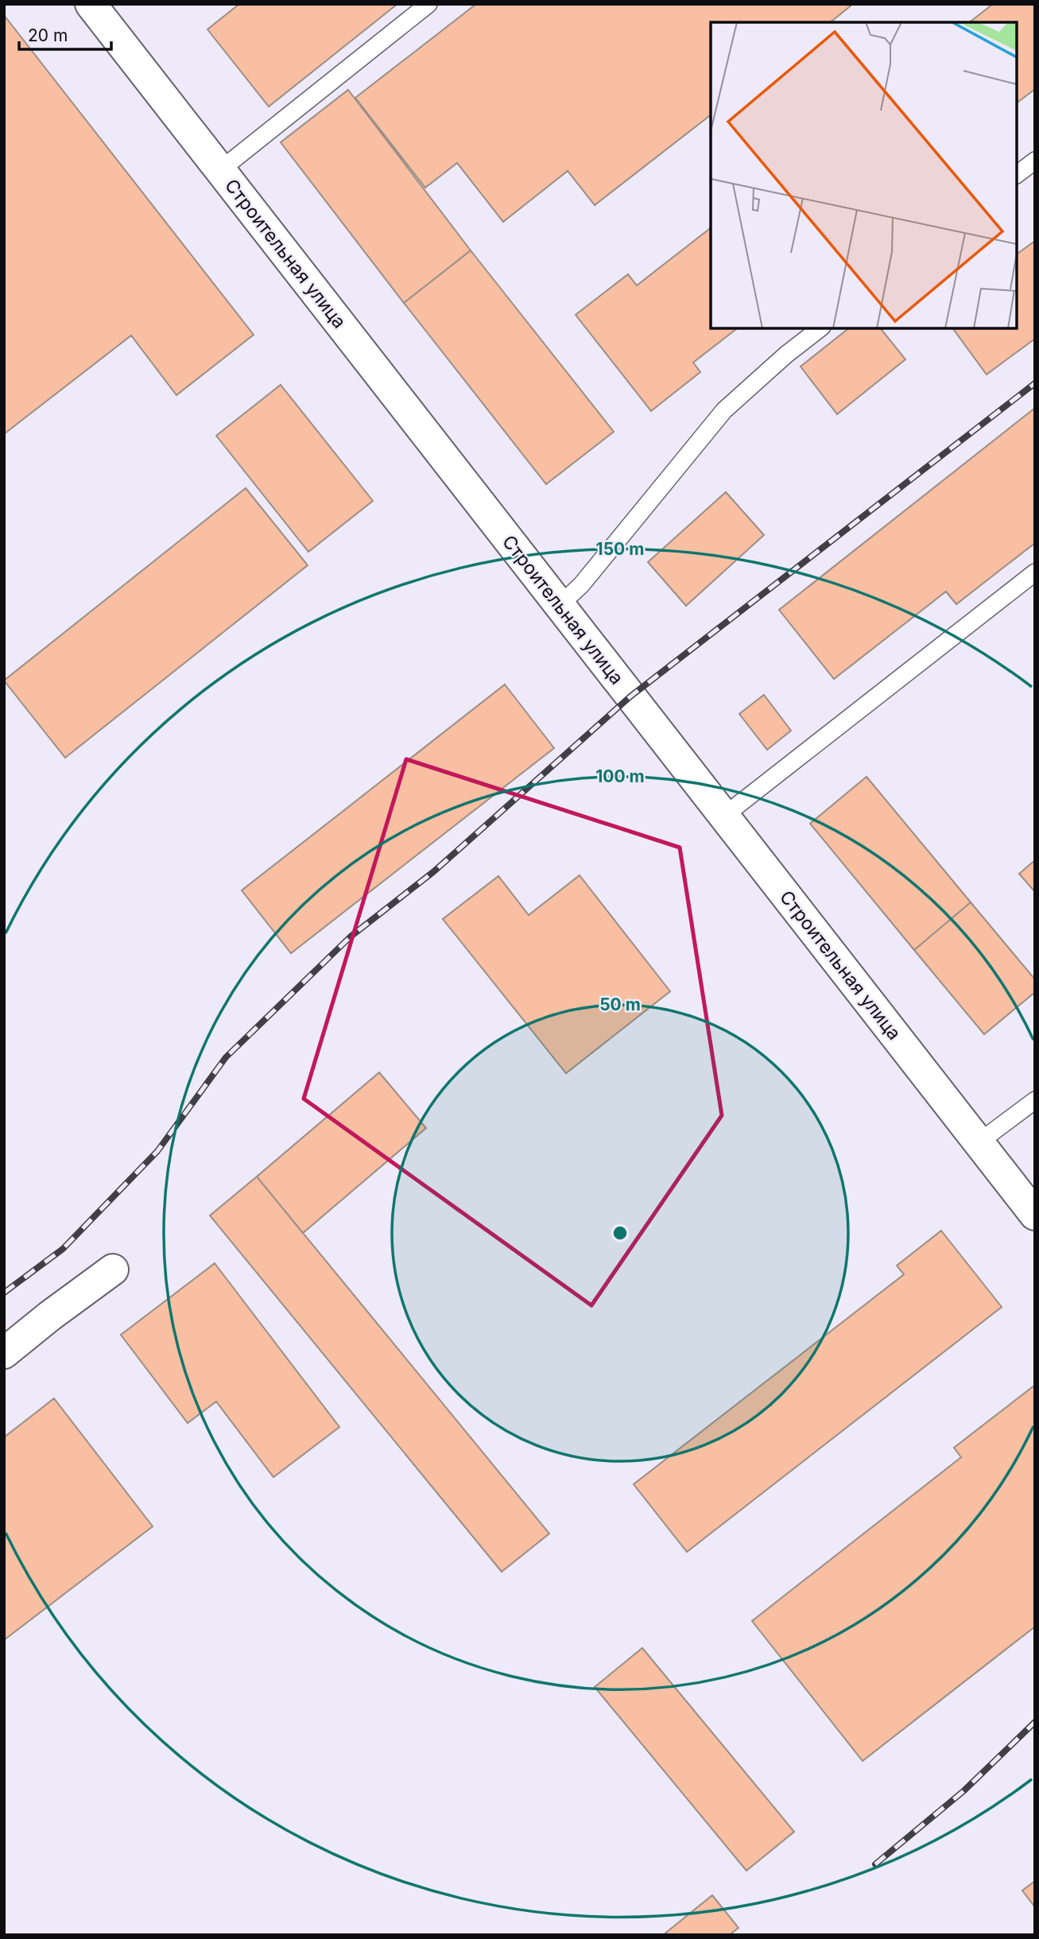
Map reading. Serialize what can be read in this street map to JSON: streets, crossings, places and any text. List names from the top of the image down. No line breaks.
{"streets":{"street":["Строительная улица"]},"scale_bar":"20 m","rings":["150 m","100 m","50 m"]}
